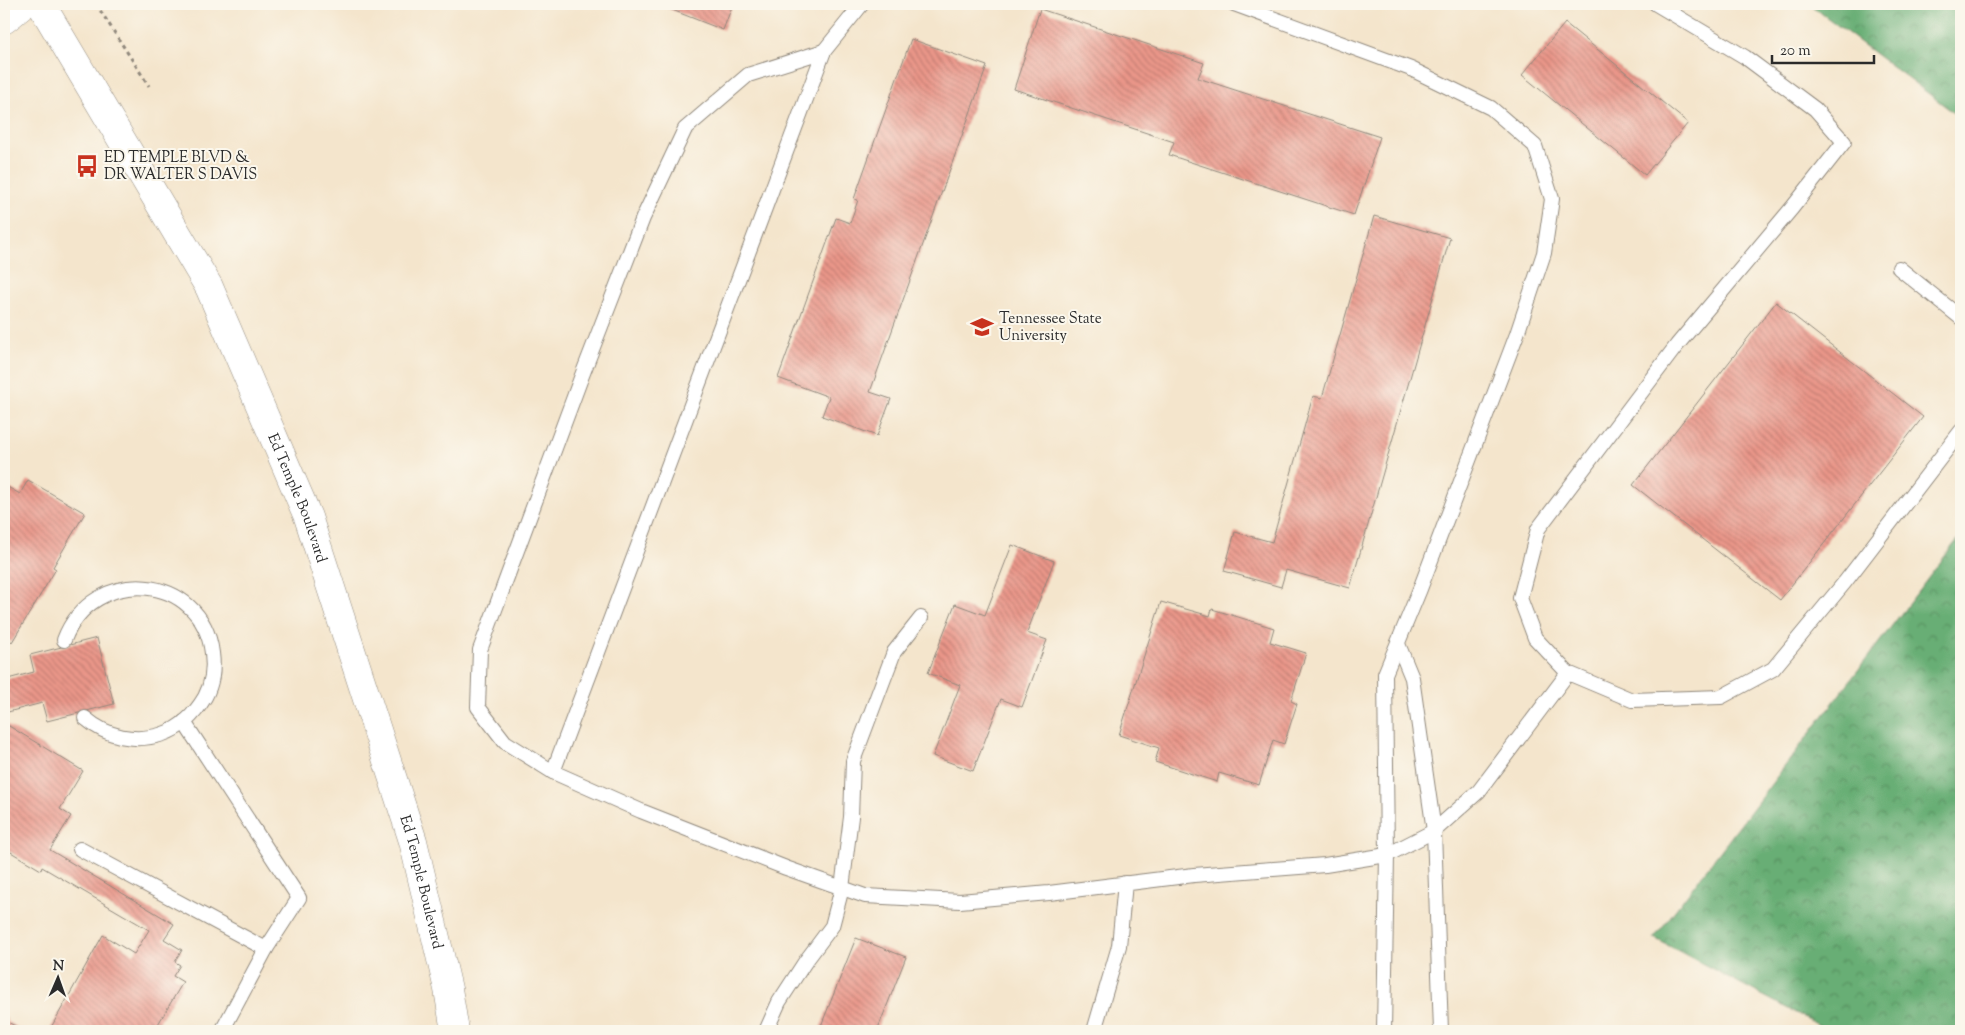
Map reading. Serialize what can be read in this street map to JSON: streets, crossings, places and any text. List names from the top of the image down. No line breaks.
{"streets":{"main road":["Ed Temple Boulevard"]},"places":{"bus stop":["ED TEMPLE BLVD & DR WALTER S DAVIS"],"school or university":["Tennessee State University"]},"scale_bar":"20 m","north":"top"}
